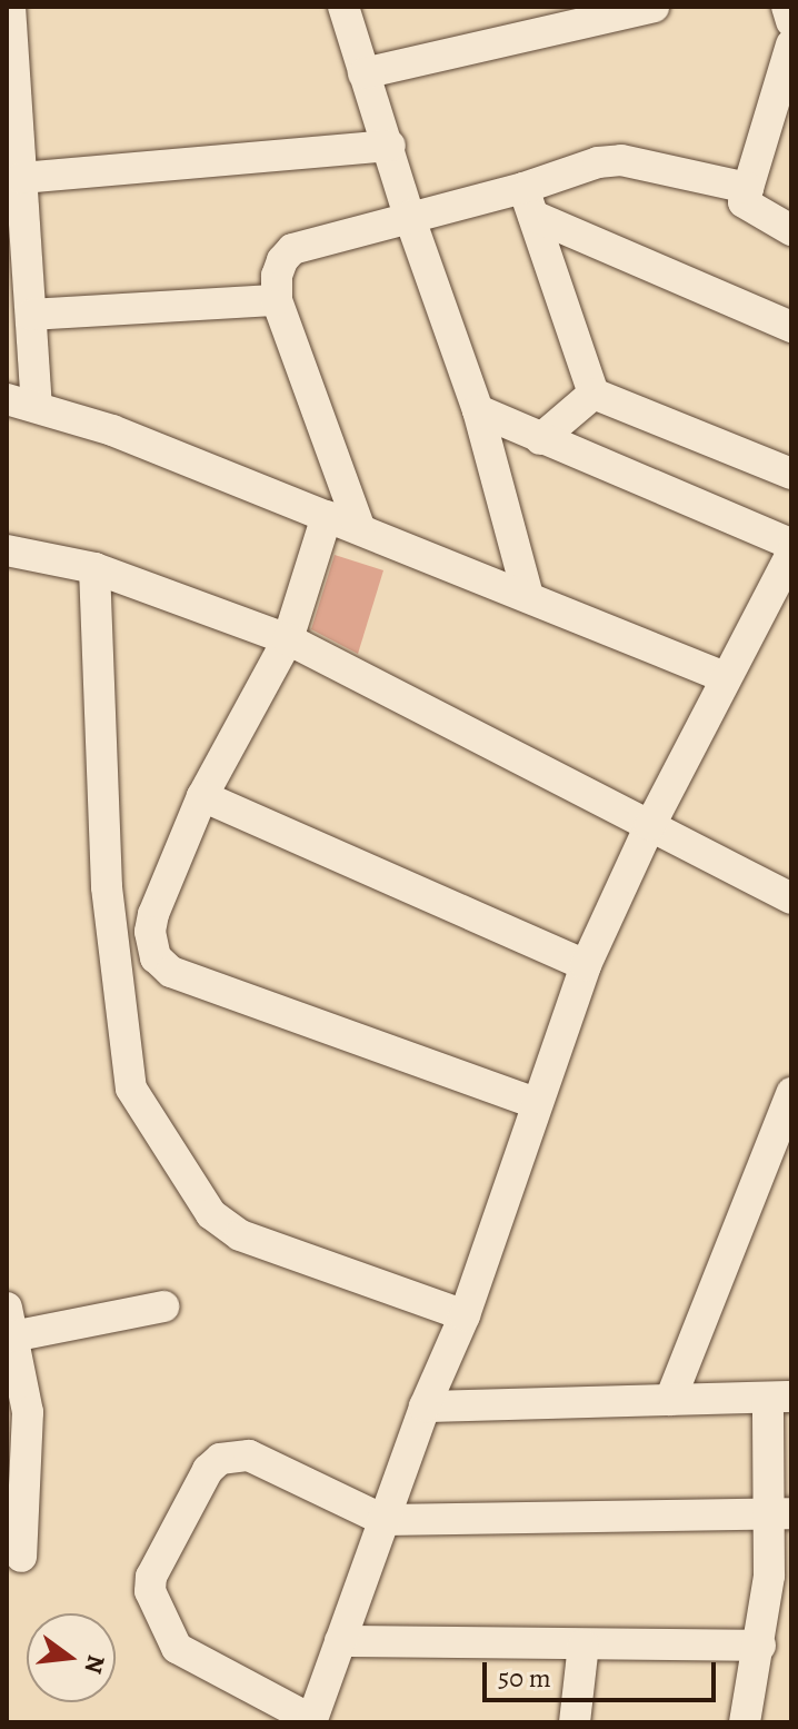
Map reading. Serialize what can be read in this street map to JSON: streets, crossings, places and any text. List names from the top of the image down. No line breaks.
{"scale_bar":"50 m","north":"right"}
